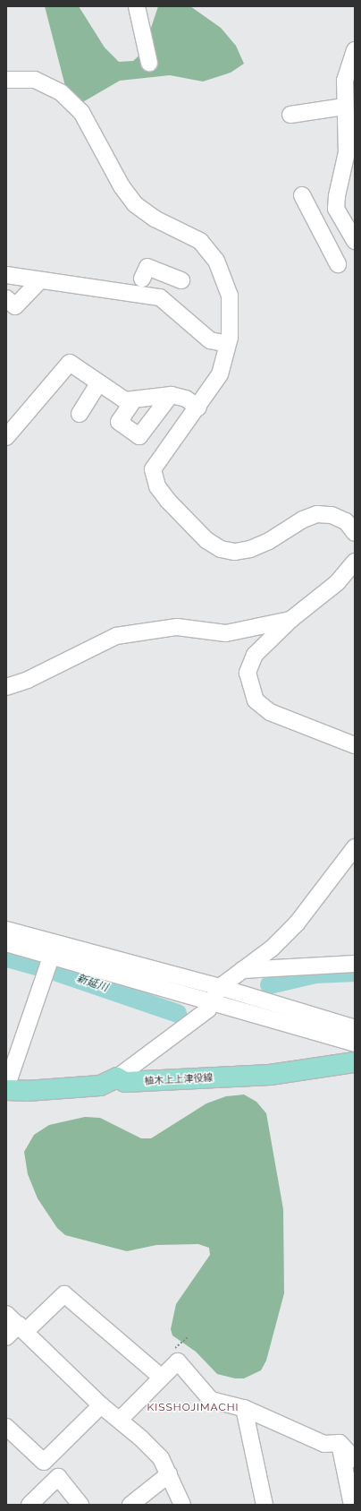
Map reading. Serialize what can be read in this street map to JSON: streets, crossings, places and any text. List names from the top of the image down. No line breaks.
{"streets":{"main road":["植木上上津役線"]},"districts":["KISSHOJIMACHI"],"water":["新延川"]}
